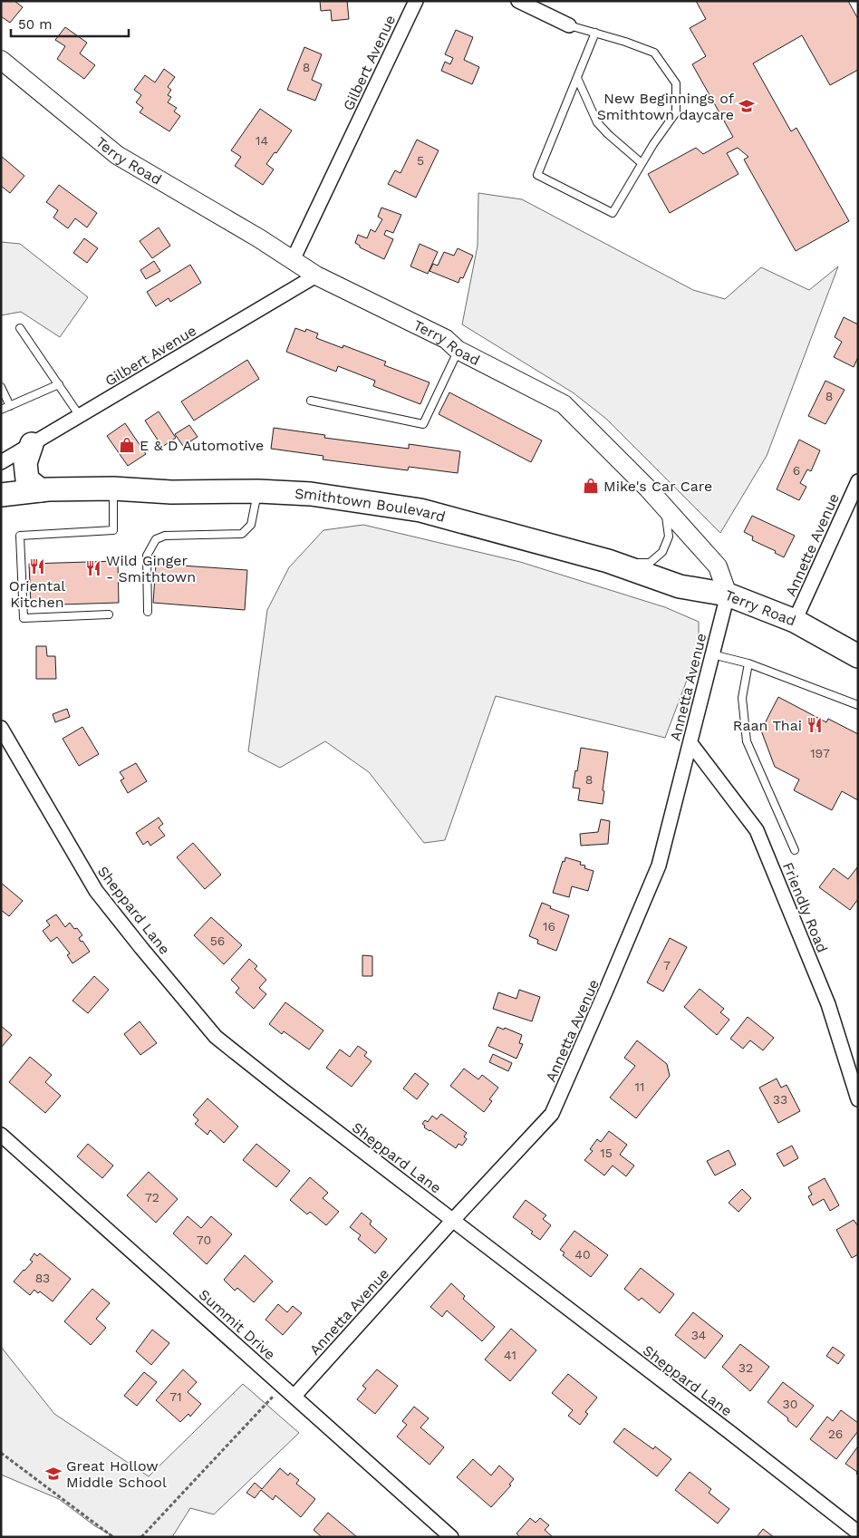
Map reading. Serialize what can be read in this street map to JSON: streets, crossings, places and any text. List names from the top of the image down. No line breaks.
{"streets":{"main road":["Terry Road","Smithtown Boulevard"],"street":["Gilbert Avenue","Annette Avenue","Annetta Avenue","Friendly Road","Sheppard Lane","Summit Drive"]},"crossings":[["Gilbert Avenue","Terry Road"],["Terry Road","Smithtown Boulevard"],["Terry Road","Annette Avenue"],["Terry Road","Annetta Avenue"],["Smithtown Boulevard","Annetta Avenue"],["Annetta Avenue","Friendly Road"],["Annetta Avenue","Sheppard Lane"],["Annetta Avenue","Summit Drive"]],"places":{"school or university":["New Beginnings of Smithtown daycare","Great Hollow Middle School"],"shop":["E & D Automotive","Mike's Car Care"],"restaurant":["Oriental Kitchen","Wild Ginger - Smithtown","Raan Thai"]},"house_numbers":["8","14","5","8","6","197","8","16","56","7","11","33","15","72","70","40","83","34","41","32","71","30","26"],"scale_bar":"50 m"}
